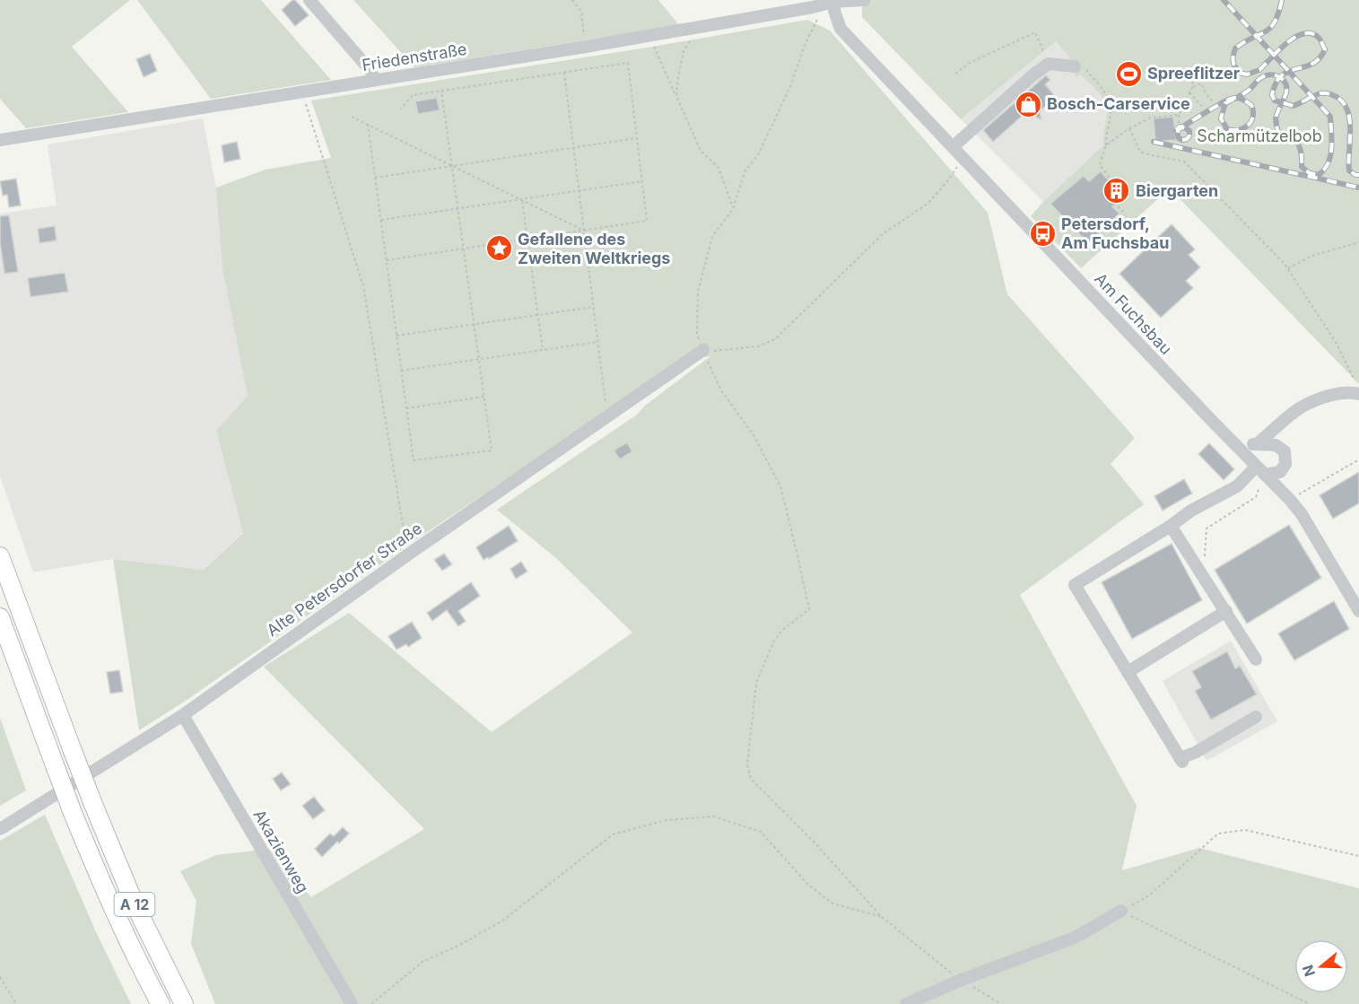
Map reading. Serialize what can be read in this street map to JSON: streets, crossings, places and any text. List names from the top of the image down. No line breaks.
{"streets":{"highway":["A 12"],"street":["Friedenstraße","Am Fuchsbau","Alte Petersdorfer Straße","Akazienweg"]},"crossings":[["Friedenstraße","Am Fuchsbau"],["Alte Petersdorfer Straße","Akazienweg"]],"parks":["Scharmützelbob"],"places":{"sports":["Spreeflitzer"],"shop":["Bosch-Carservice"],"building":["Biergarten"],"bus stop":["Petersdorf, Am Fuchsbau"],"place":["Gefallene des Zweiten Weltkriegs"]},"north":"left"}
